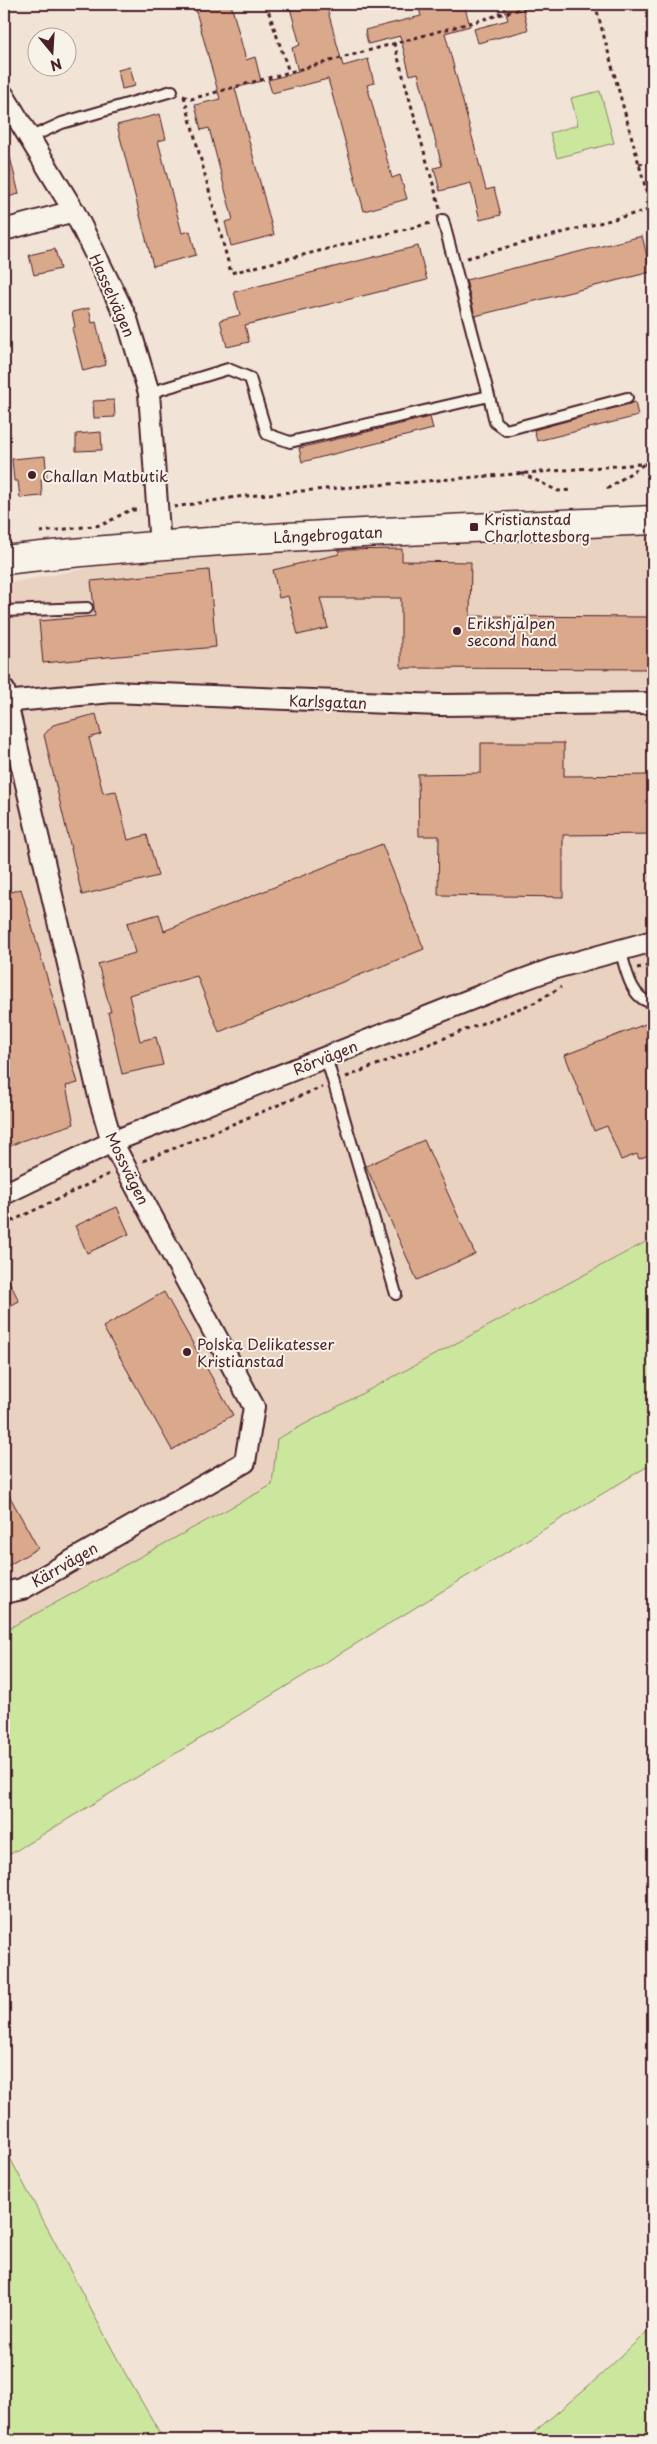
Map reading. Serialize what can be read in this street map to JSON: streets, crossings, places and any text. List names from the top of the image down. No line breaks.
{"streets":{"main road":["Långebrogatan"],"street":["Hasselvägen","Karlsgatan","Rörvägen","Mossvägen","Kärrvägen"]},"crossings":[["Hasselvägen","Långebrogatan"],["Karlsgatan","Mossvägen"],["Rörvägen","Mossvägen"],["Mossvägen","Kärrvägen"]],"places":{"other":["Challan Matbutik","Erikshjälpen second hand","Polska Delikatesser Kristianstad"],"transit":["Kristianstad Charlottesborg"]},"north":"bottom"}
